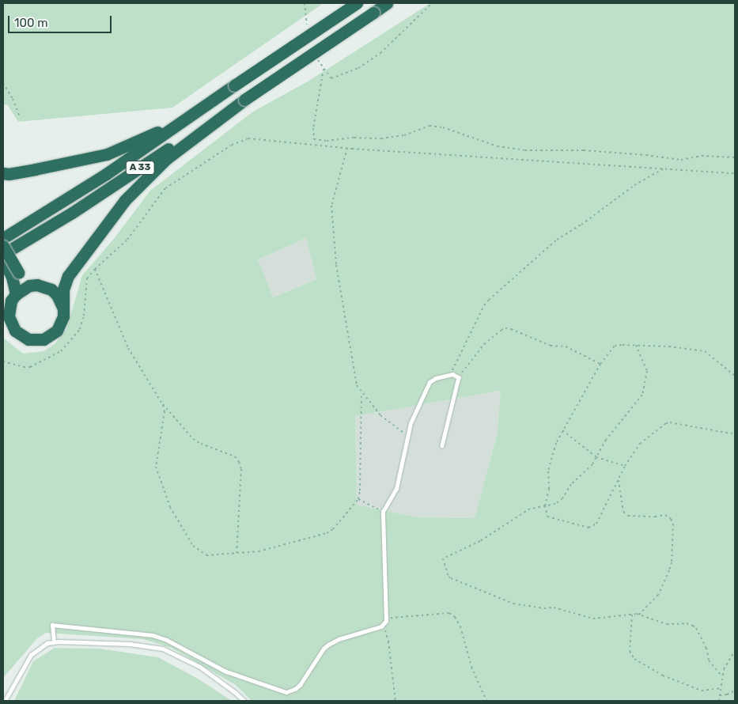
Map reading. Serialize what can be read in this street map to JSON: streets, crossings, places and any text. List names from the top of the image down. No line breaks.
{"streets":{"highway":["A 33"]},"scale_bar":"100 m"}
